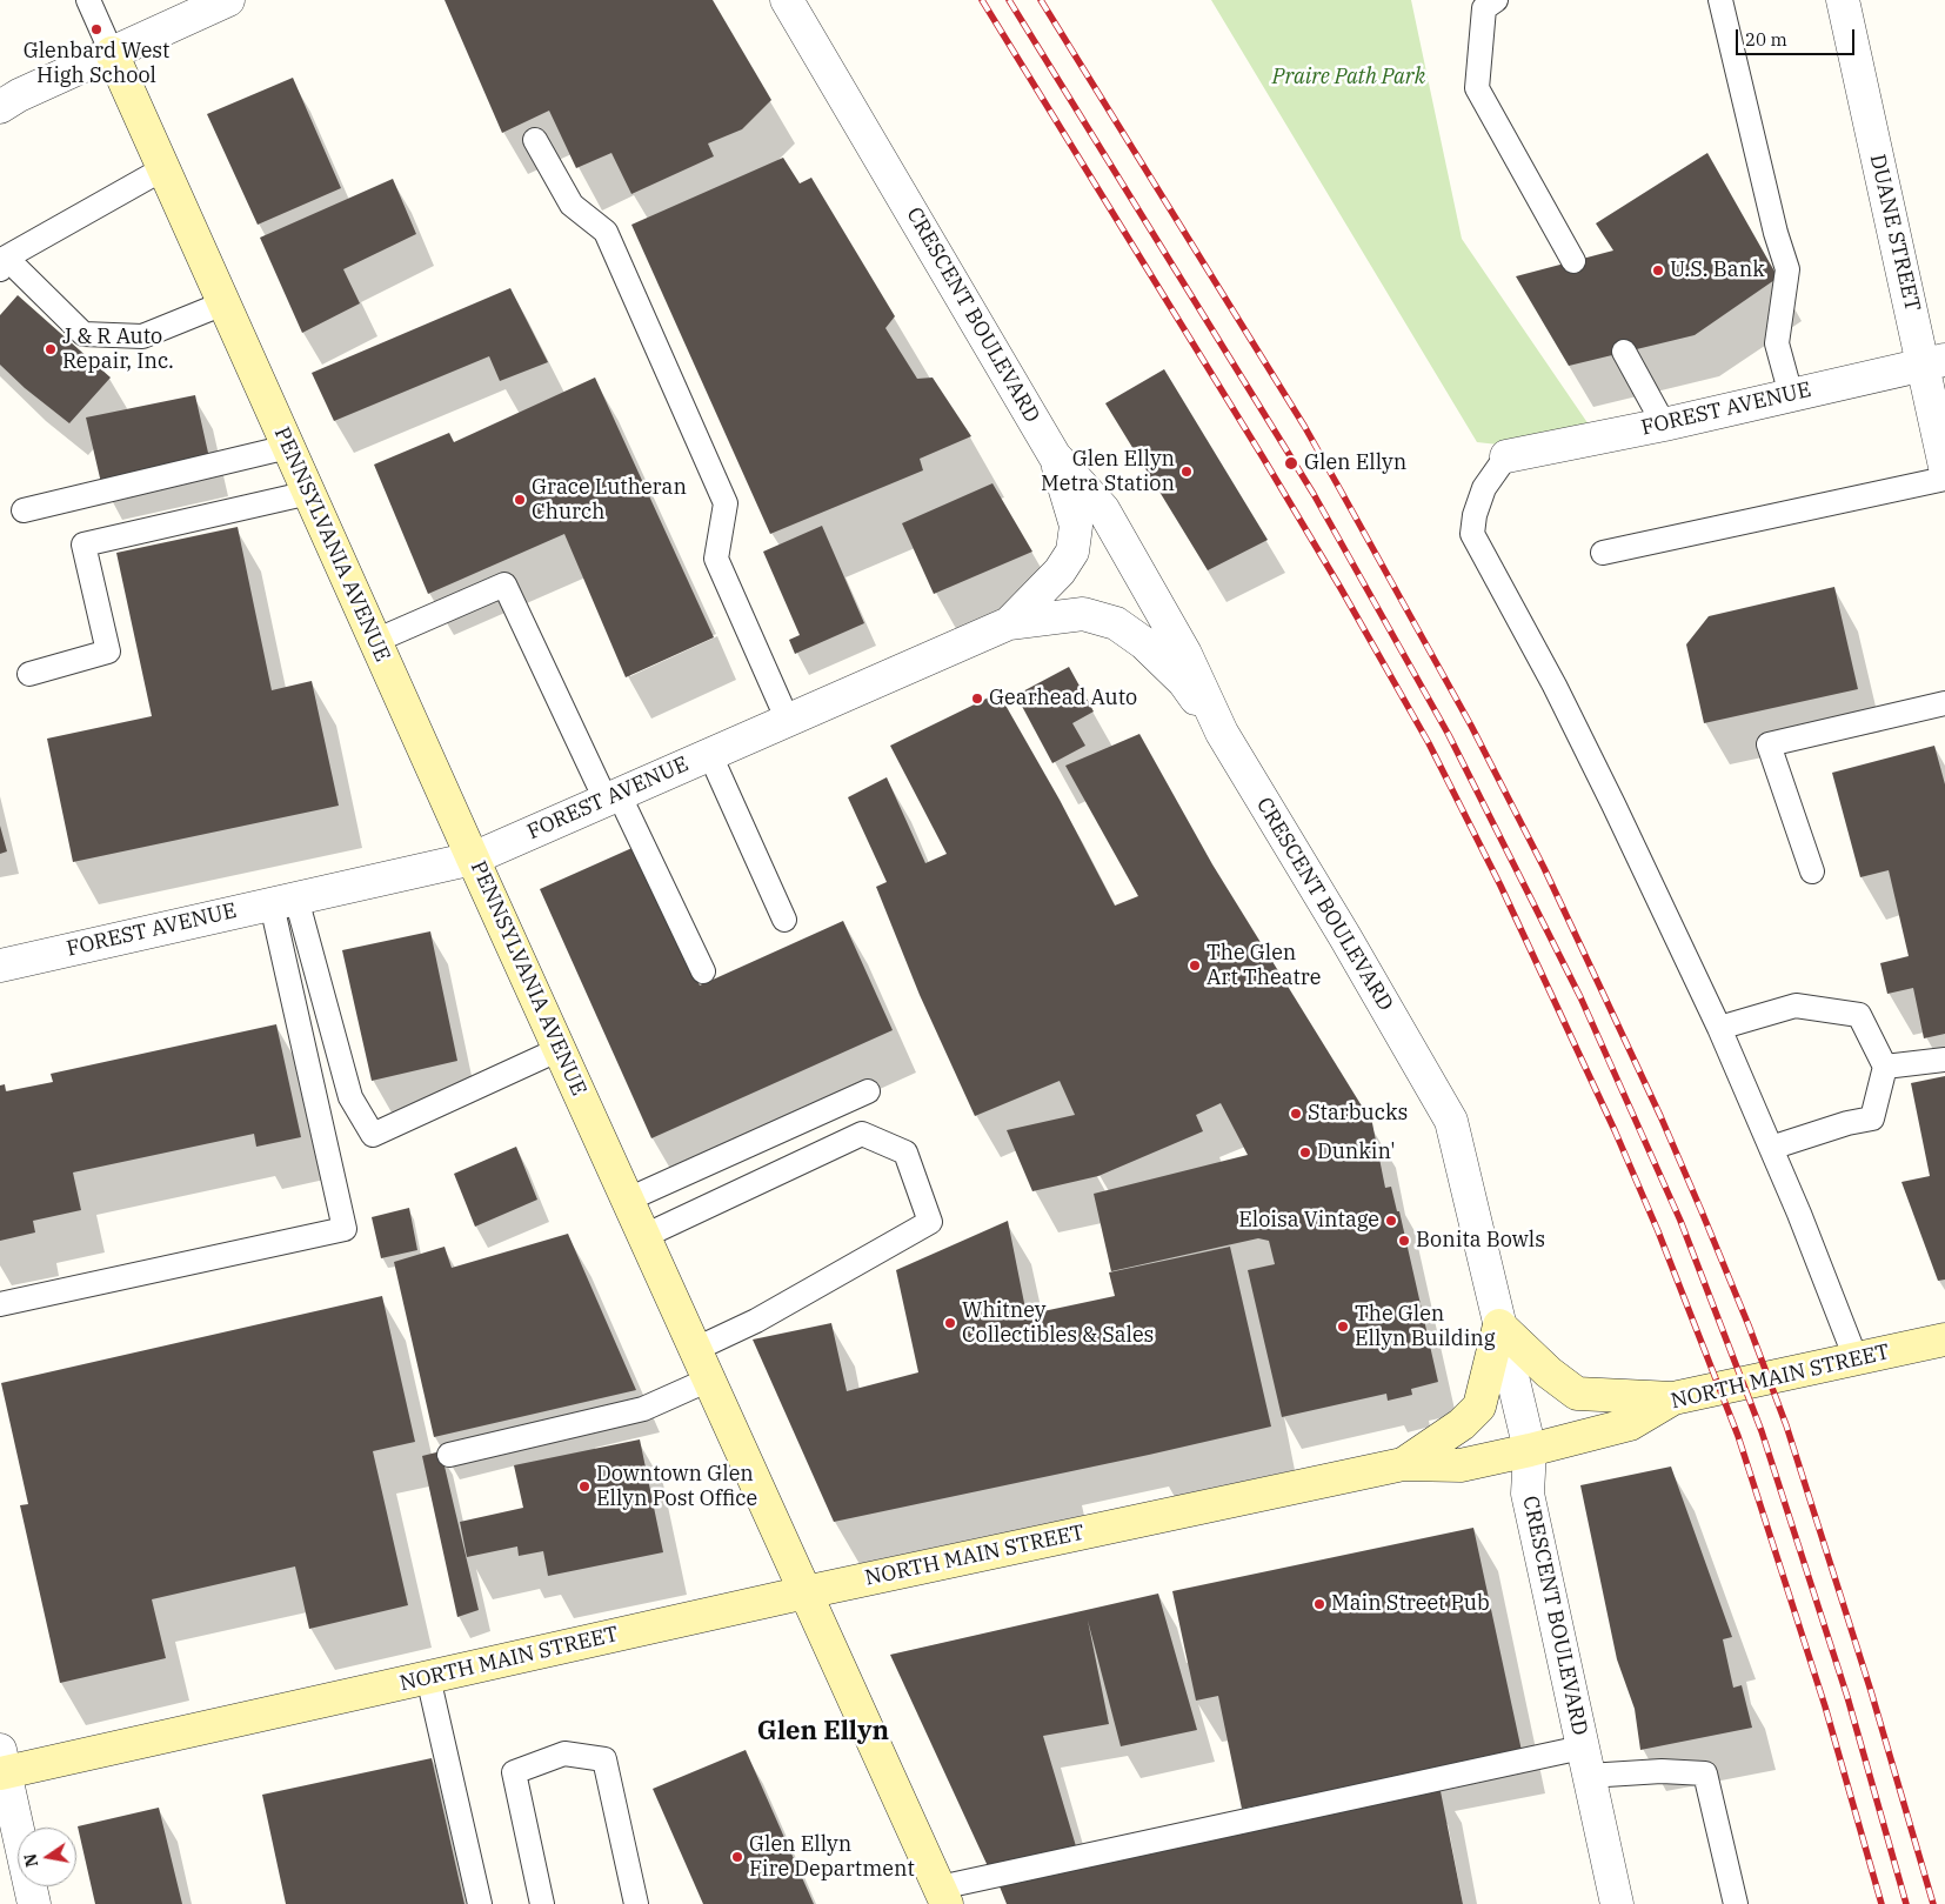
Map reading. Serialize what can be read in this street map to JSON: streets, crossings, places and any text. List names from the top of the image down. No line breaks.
{"streets":{"street":["DUANE STREET","CRESCENT BOULEVARD","FOREST AVENUE","PENNSYLVANIA AVENUE","NORTH MAIN STREET"]},"crossings":[["DUANE STREET","FOREST AVENUE"],["CRESCENT BOULEVARD","FOREST AVENUE"],["CRESCENT BOULEVARD","NORTH MAIN STREET"],["FOREST AVENUE","PENNSYLVANIA AVENUE"],["PENNSYLVANIA AVENUE","NORTH MAIN STREET"]],"districts":["Glen Ellyn"],"parks":["Praire Path Park"],"places":["Glenbard West High School","U.S. Bank","J & R Auto Repair, Inc.","Glen Ellyn","Glen Ellyn Metra Station","Grace Lutheran Church","Gearhead Auto","The Glen Art Theatre","Starbucks","Dunkin'","Eloisa Vintage","Bonita Bowls","Whitney Collectibles & Sales","The Glen Ellyn Building","Downtown Glen Ellyn Post Office","Main Street Pub","Glen Ellyn Fire Department"],"scale_bar":"20 m","north":"left"}
